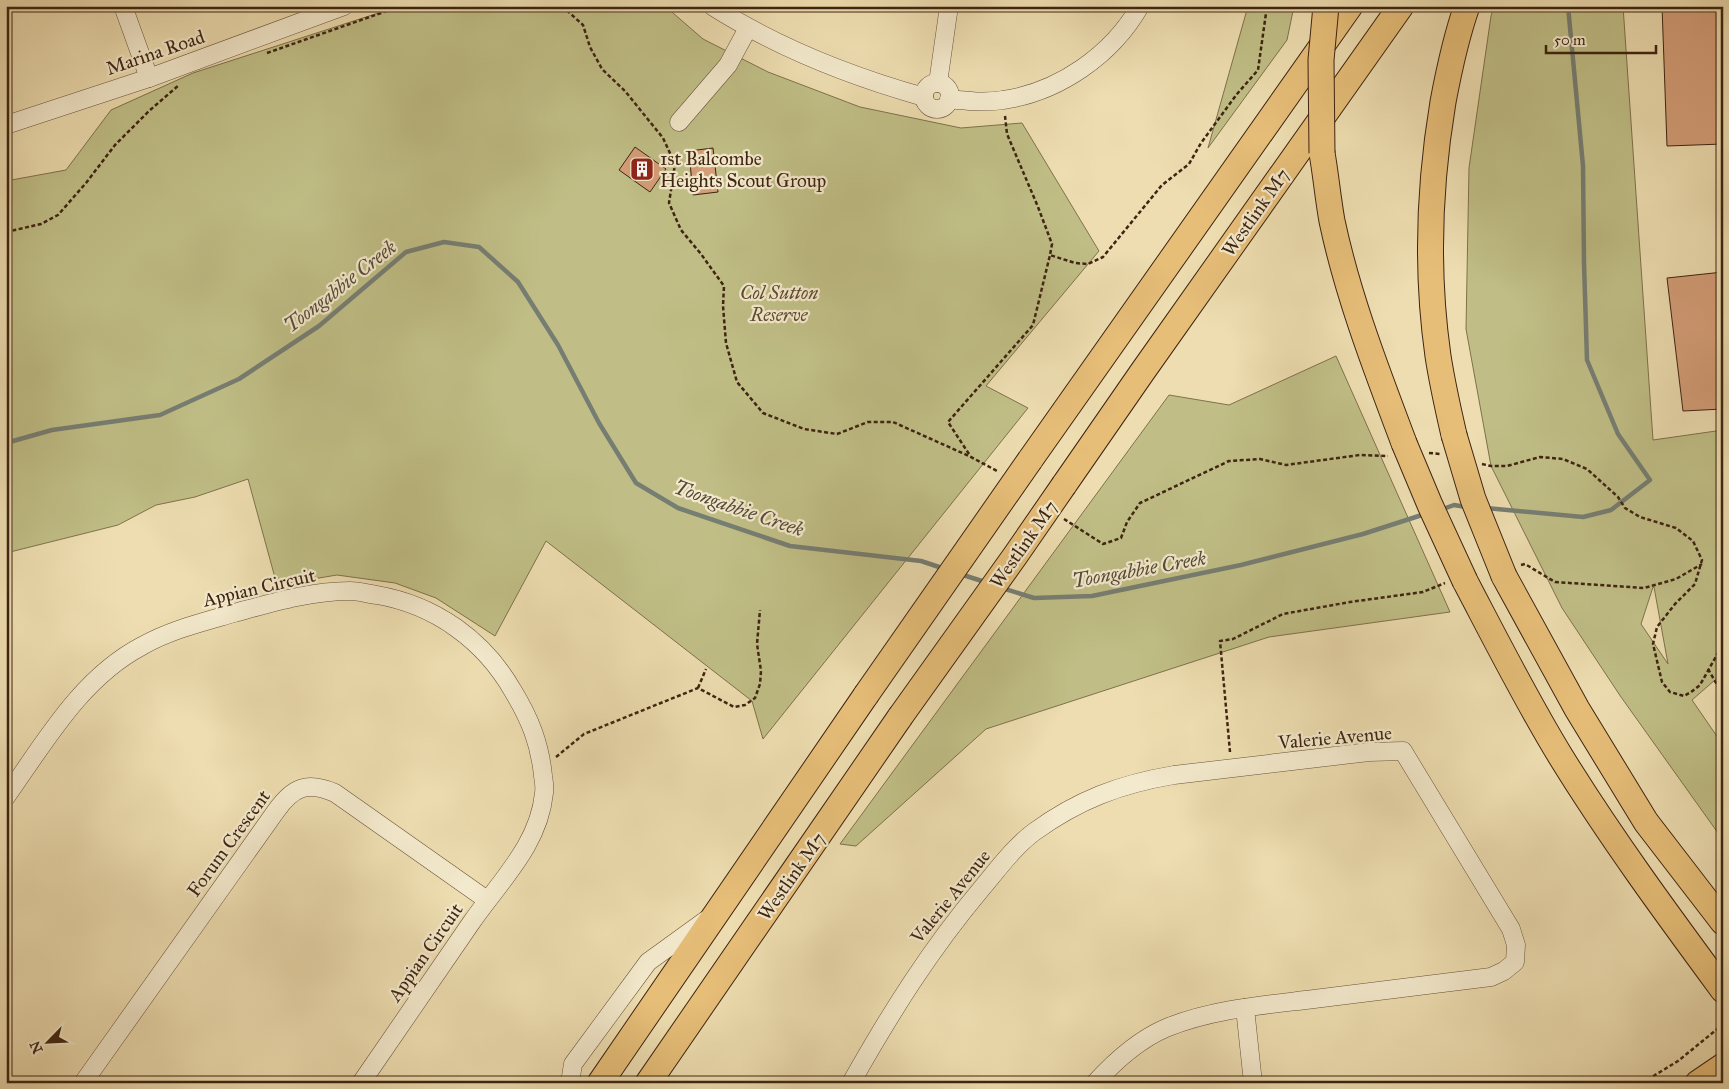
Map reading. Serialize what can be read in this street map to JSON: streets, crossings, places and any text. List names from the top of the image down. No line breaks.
{"streets":{"highway":["Westlink M7"],"street":["Marina Road","Appian Circuit","Valerie Avenue","Forum Crescent"]},"crossings":[["Appian Circuit","Forum Crescent"]],"water":["Toongabbie Creek"],"parks":["Col Sutton Reserve"],"places":{"building":["1st Balcombe Heights Scout Group"]},"scale_bar":"50 m","north":"bottom left"}
